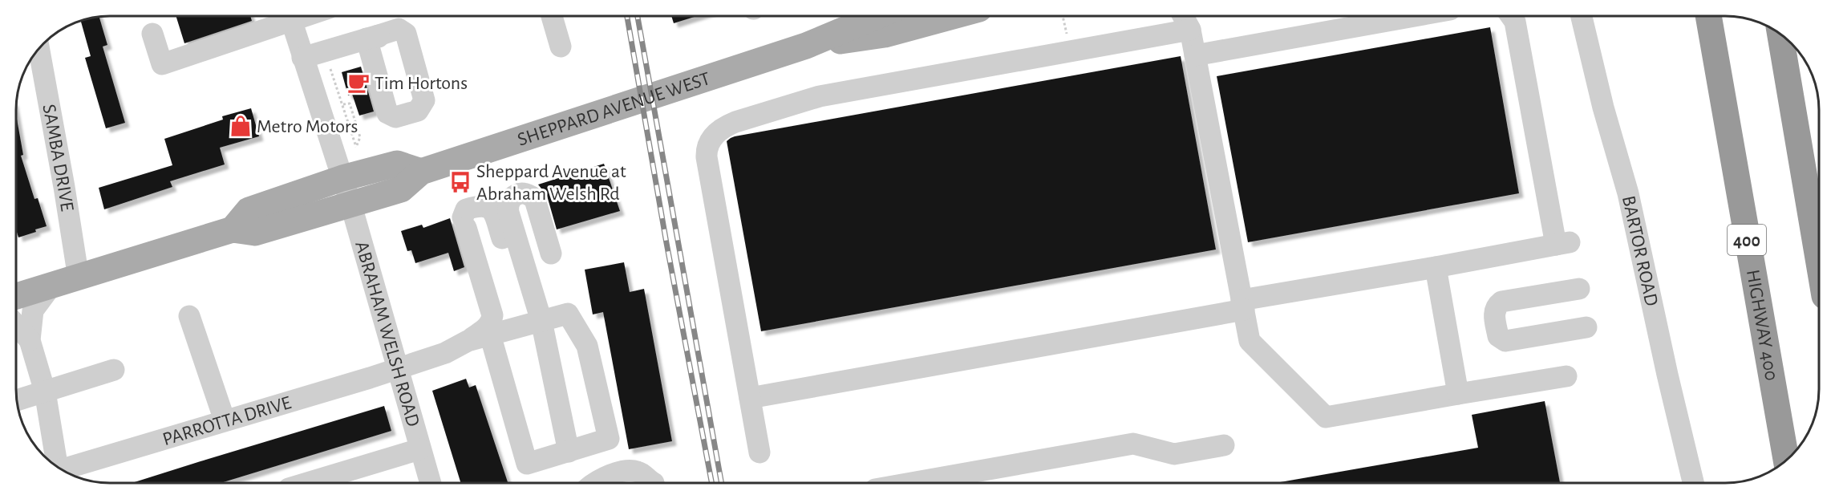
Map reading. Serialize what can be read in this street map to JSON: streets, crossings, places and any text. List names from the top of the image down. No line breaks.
{"streets":{"highway":["400","HIGHWAY 400"],"main road":["SHEPPARD AVENUE WEST"],"street":["SAMBA DRIVE","BARTOR ROAD","ABRAHAM WELSH ROAD","PARROTTA DRIVE"]},"crossings":[["SHEPPARD AVENUE WEST","SAMBA DRIVE"],["SHEPPARD AVENUE WEST","ABRAHAM WELSH ROAD"],["ABRAHAM WELSH ROAD","PARROTTA DRIVE"]],"places":{"cafe":["Tim Hortons"],"shop":["Metro Motors"],"bus stop":["Sheppard Avenue at Abraham Welsh Rd"]}}
